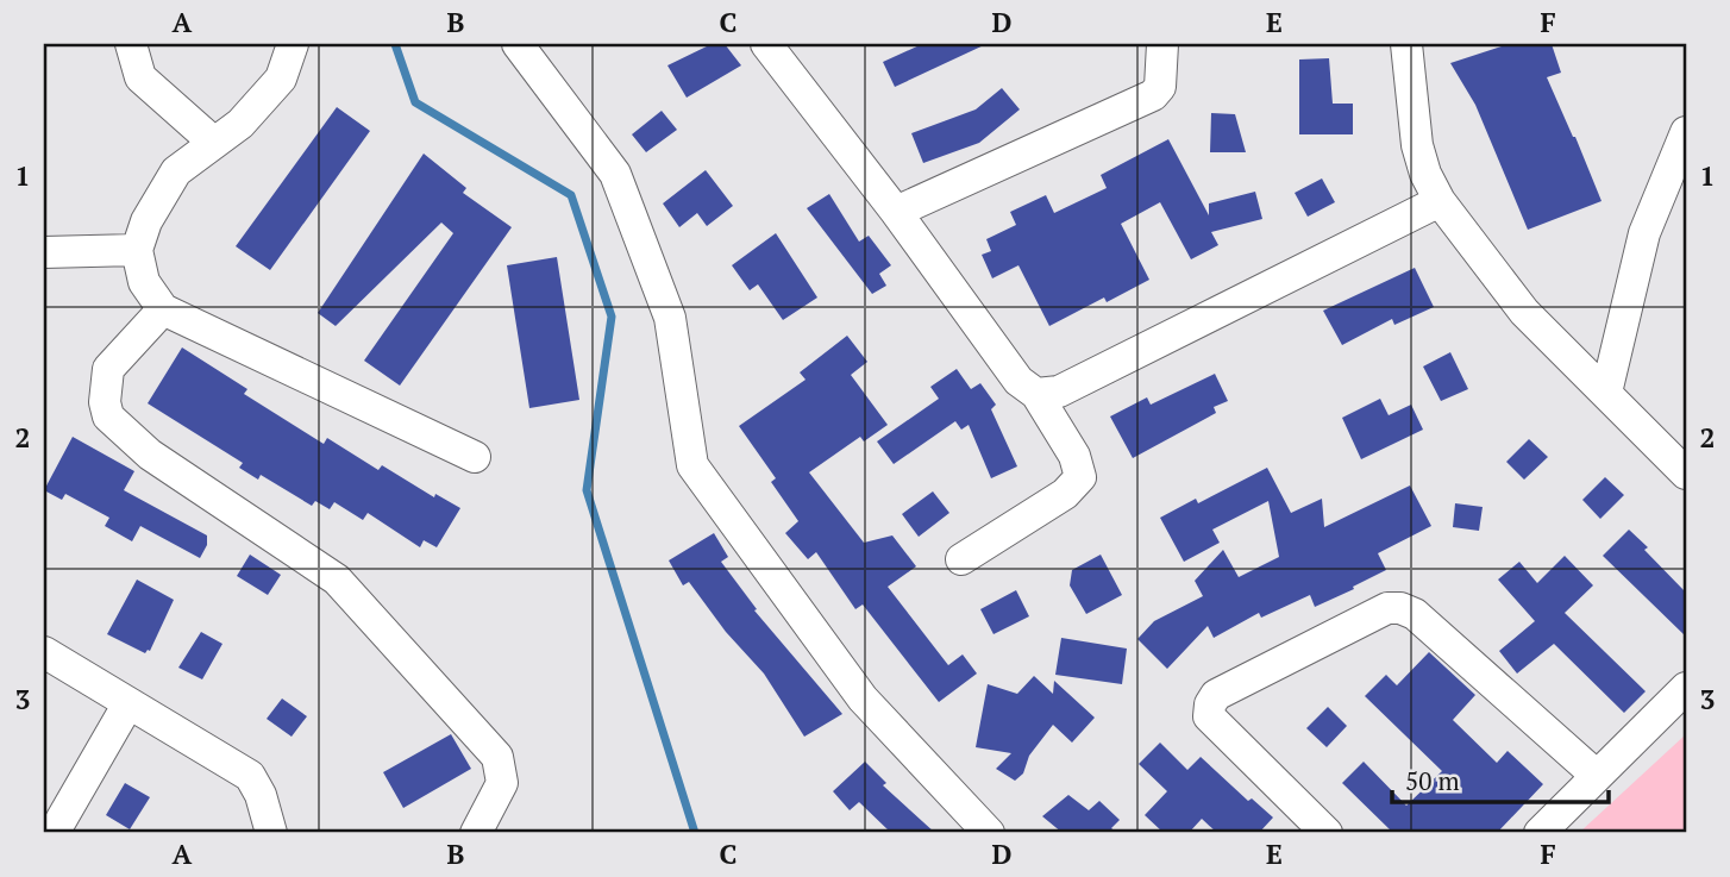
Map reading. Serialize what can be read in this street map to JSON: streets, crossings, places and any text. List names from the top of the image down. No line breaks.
{"scale_bar":"50 m","grid":{"columns":["A","B","C","D","E","F"],"rows":["1","2","3"]}}
